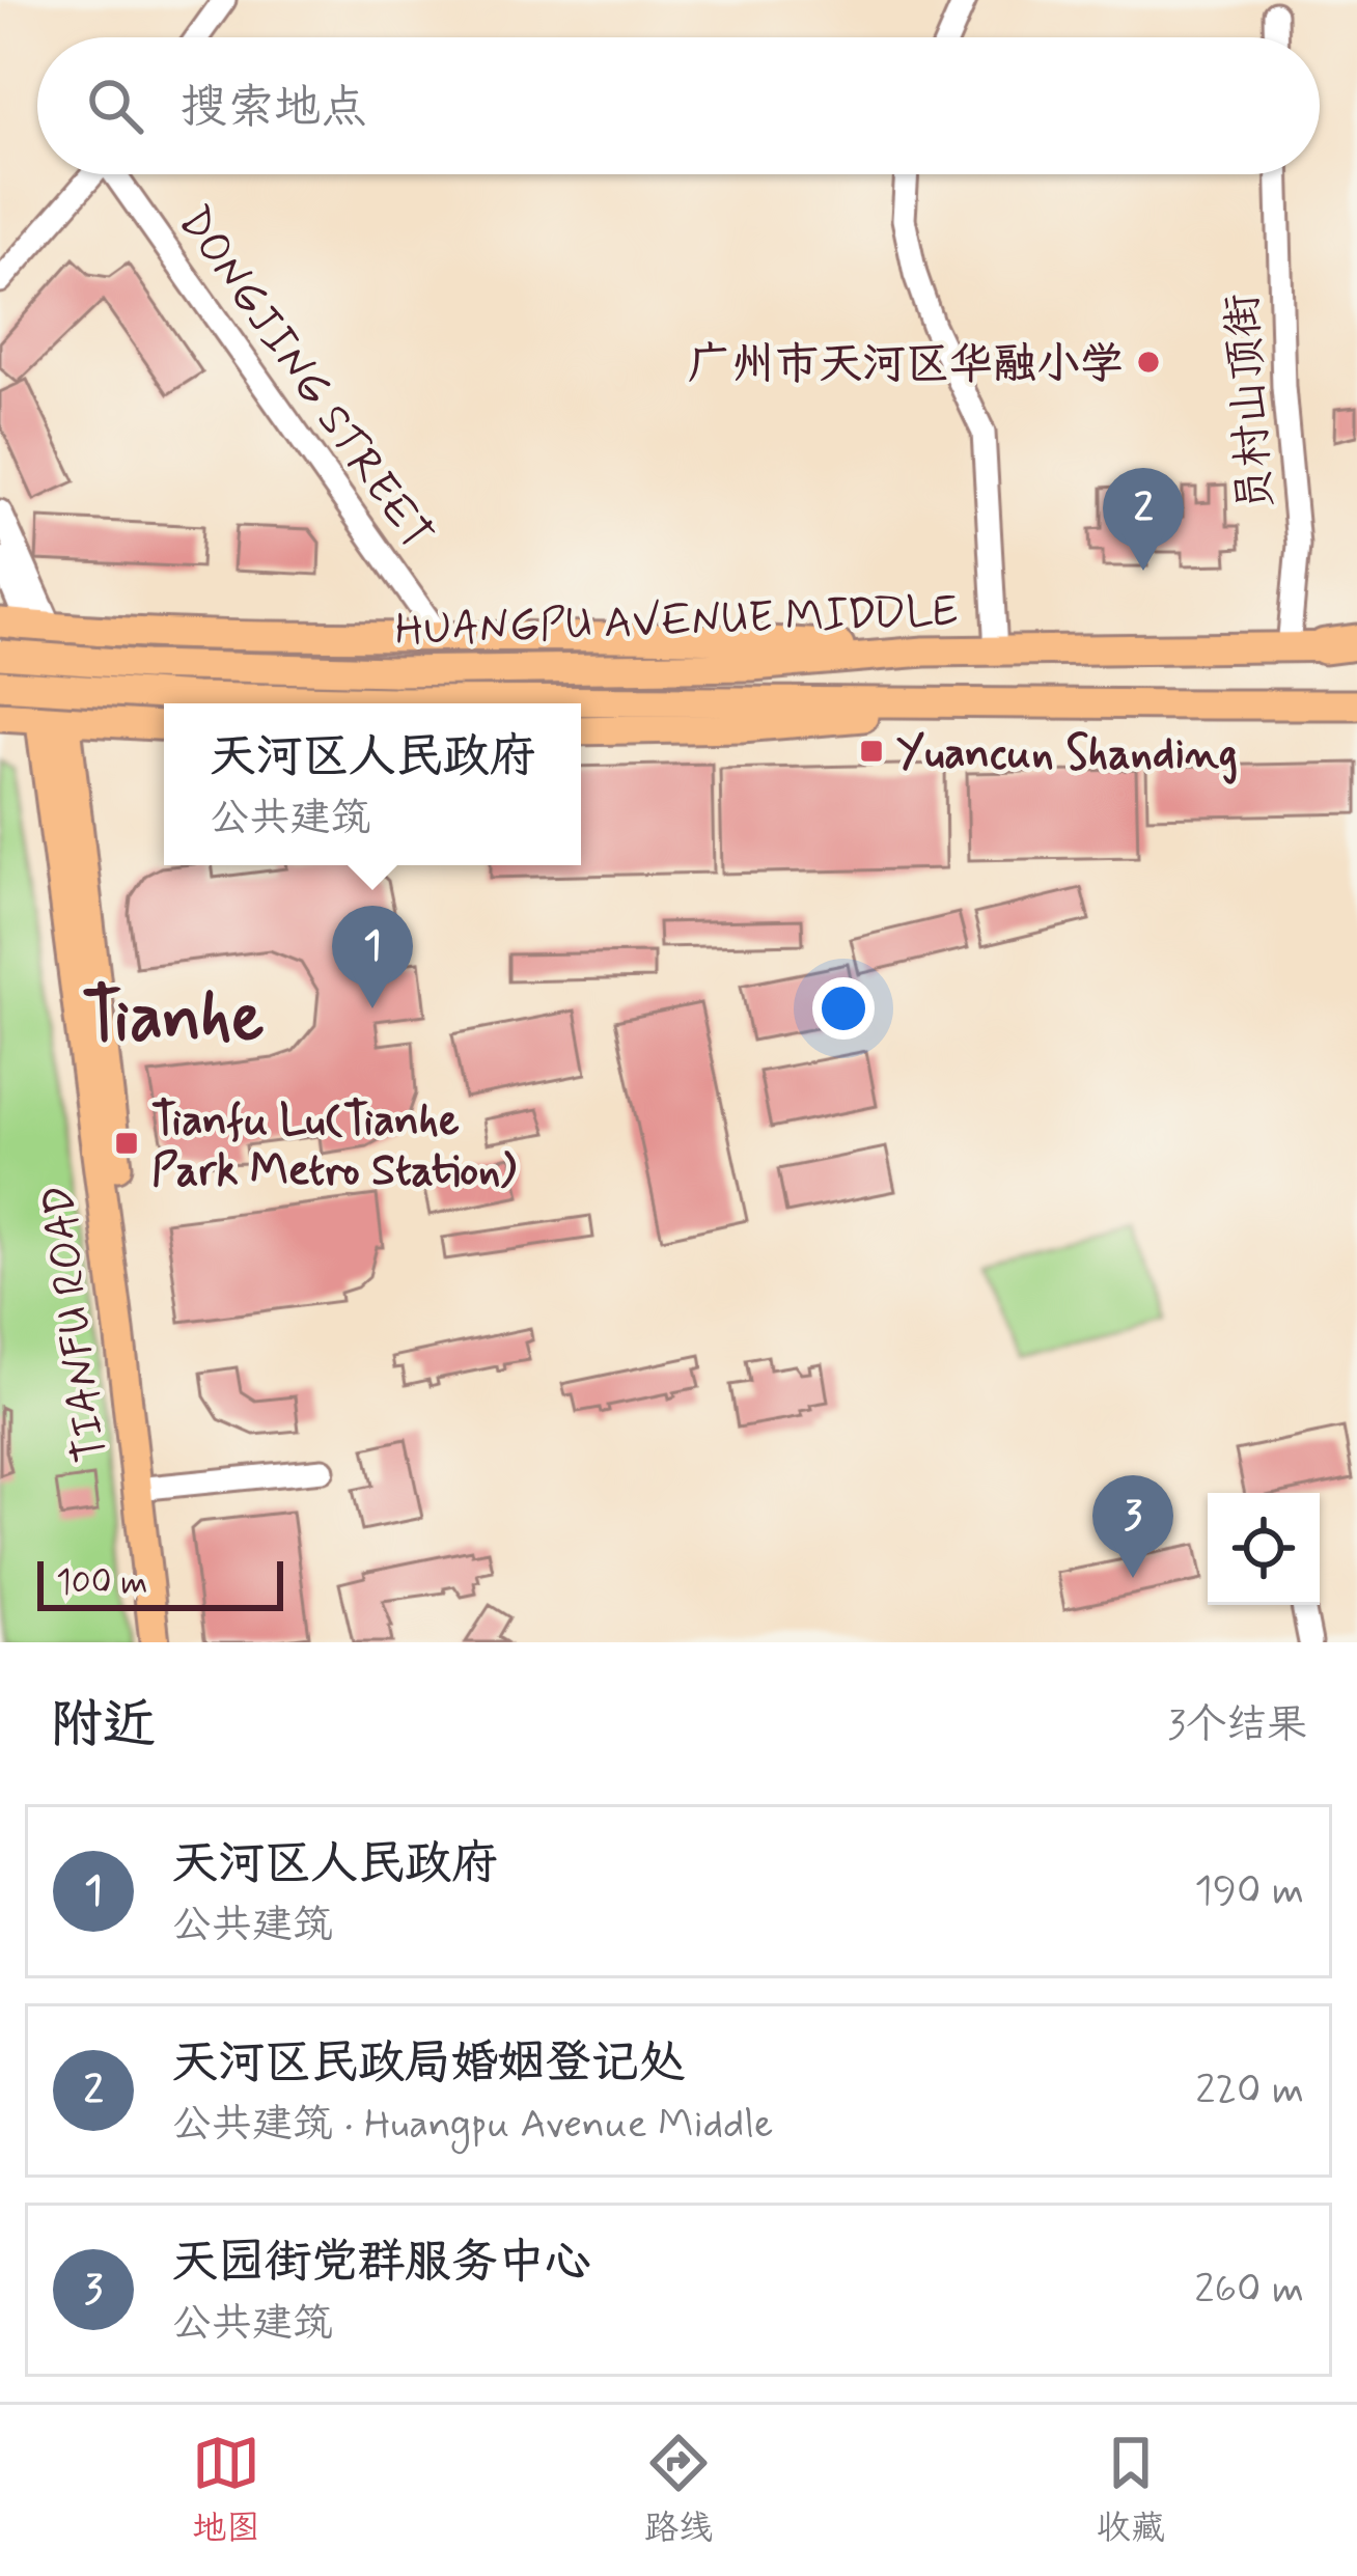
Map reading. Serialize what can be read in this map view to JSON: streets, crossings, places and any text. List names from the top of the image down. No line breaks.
{"streets":{"main road":["HUANGPU AVENUE MIDDLE","TIANFU ROAD"],"street":["DONGJING STREET","员村山顶街"]},"crossings":[["员村山顶街","HUANGPU AVENUE MIDDLE"]],"districts":["Tianhe"],"places":{"other":["广州市天河区华融小学"],"transit":["Yuancun Shanding","Tianfu Lu(Tianhe Park Metro Station)"]},"scale_bar":"100 m","page":{"search":"搜索地点","pins":["2","1","3"],"popup":["天河区人民政府","公共建筑"],"scale":"100 m","heading":["附近","3个结果"],"list":[{"mark":"1","name":"天河区人民政府","note":"公共建筑","value":"190 m"},{"mark":"2","name":"天河区民政局婚姻登记处","note":"公共建筑 · Huangpu Avenue Middle","value":"220 m"},{"mark":"3","name":"天园街党群服务中心","note":"公共建筑","value":"260 m"}],"nav":["地图","路线","收藏"]}}
